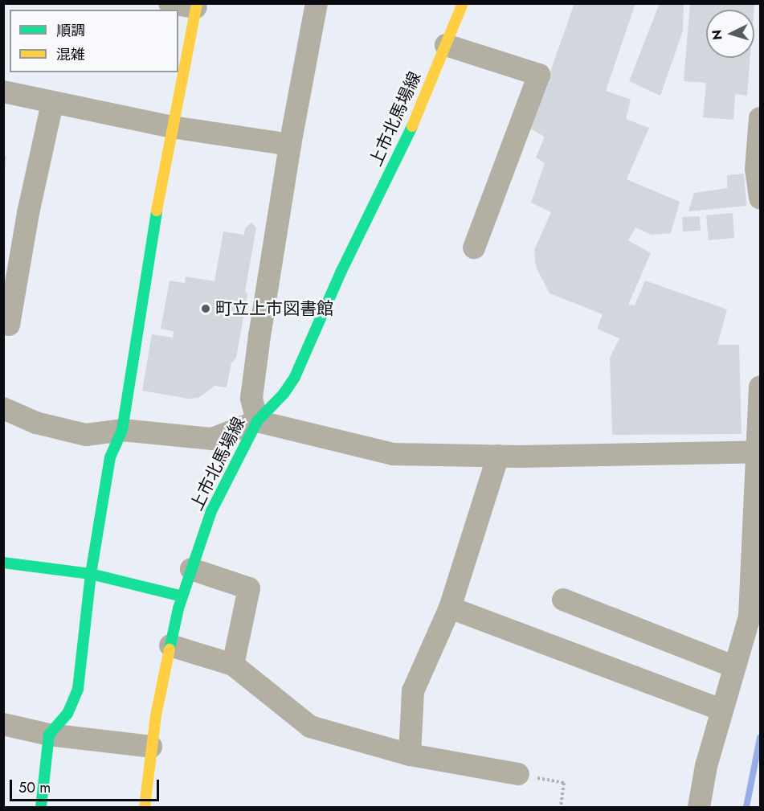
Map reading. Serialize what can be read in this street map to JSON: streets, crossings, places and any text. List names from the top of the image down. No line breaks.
{"streets":{"street":["上市北馬場線"]},"places":["町立上市図書館"],"legend":["順調","混雑"],"scale_bar":"50 m","north":"left"}
